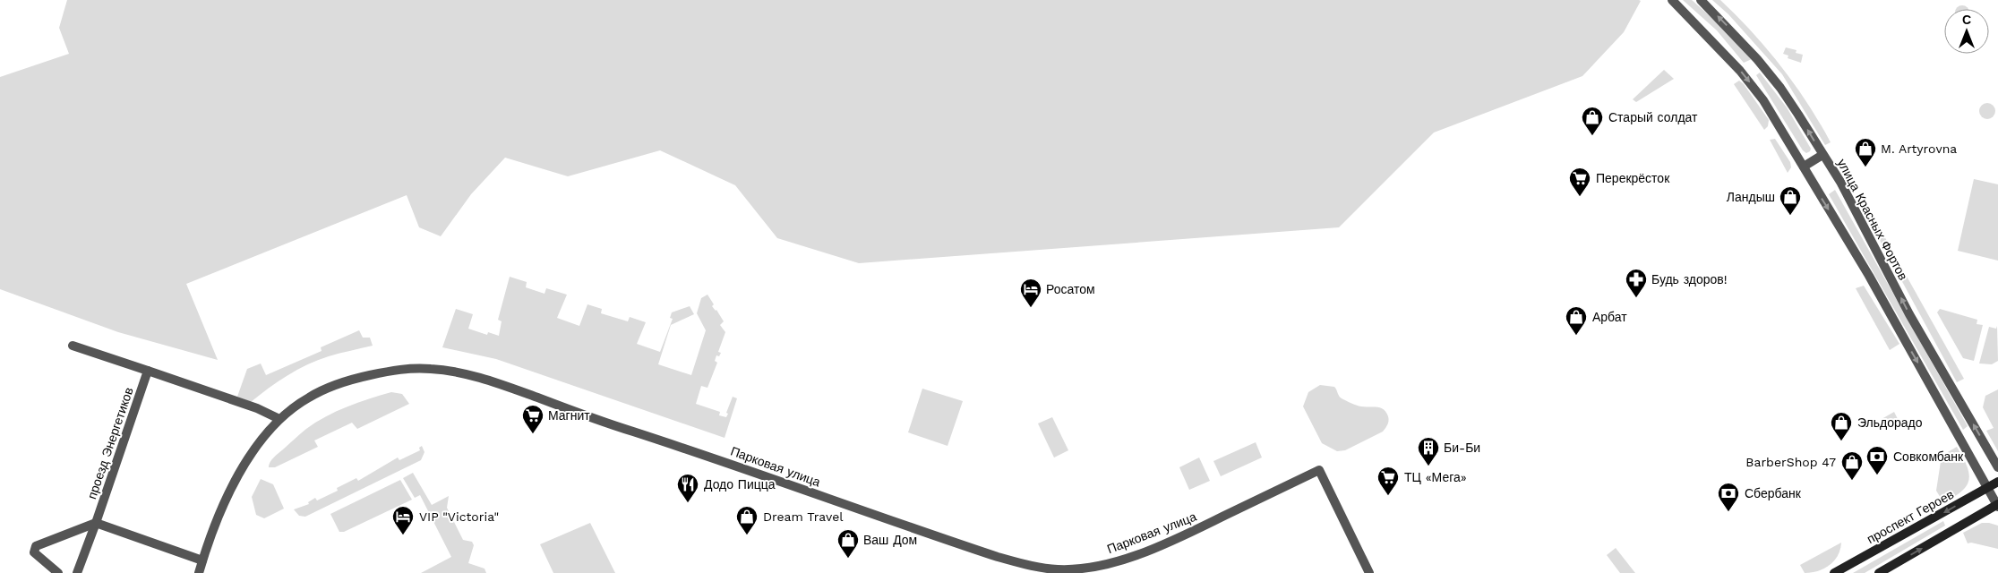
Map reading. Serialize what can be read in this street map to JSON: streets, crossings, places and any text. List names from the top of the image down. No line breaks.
{"streets":{"main road":["проспект Героев"],"street":["улица Красных Фортов","проезд Энергетиков","Парковая улица"]},"places":{"shop":["Старый солдат","M. Artyrovna","Ландыш","Арбат","Эльдорадо","BarberShop 47","Dream Travel","Ваш Дом"],"supermarket":["Перекрёсток","Магнит","ТЦ «Мега»"],"pharmacy":["Будь здоров!"],"hotel":["Росатом","VIP \"Victoria\""],"building":["Би-Би"],"bank":["Совкомбанк","Сбербанк"],"restaurant":["Додо Пицца"]},"north":"top"}
